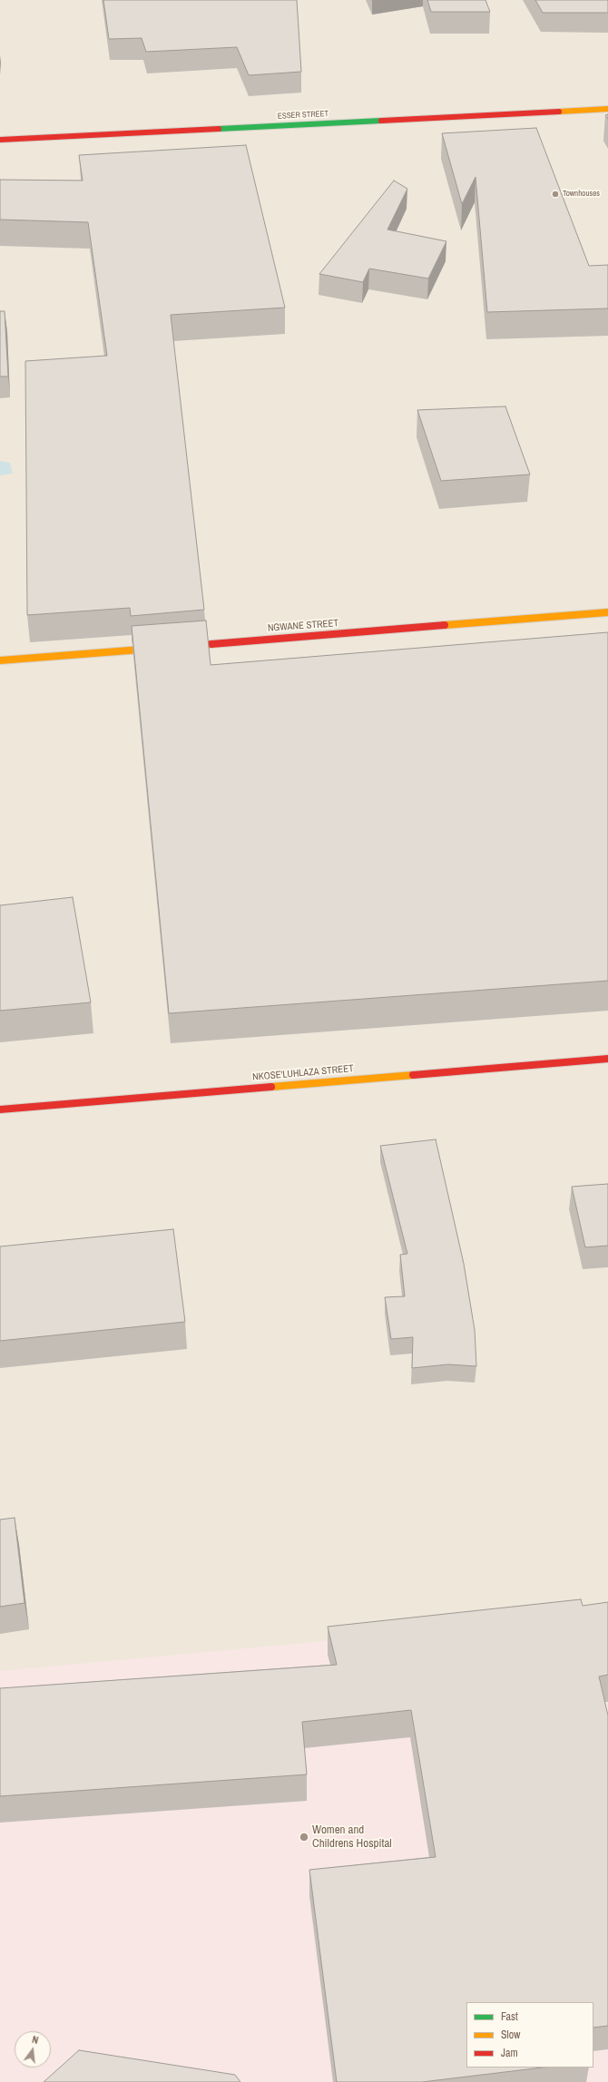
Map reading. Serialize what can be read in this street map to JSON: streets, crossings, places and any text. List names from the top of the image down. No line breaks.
{"streets":{"main road":["ESSER STREET","NGWANE STREET","NKOSE'LUHLAZA STREET"]},"places":["Townhouses","Women and Childrens Hospital"],"legend":["Fast","Slow","Jam"],"north":"top"}
